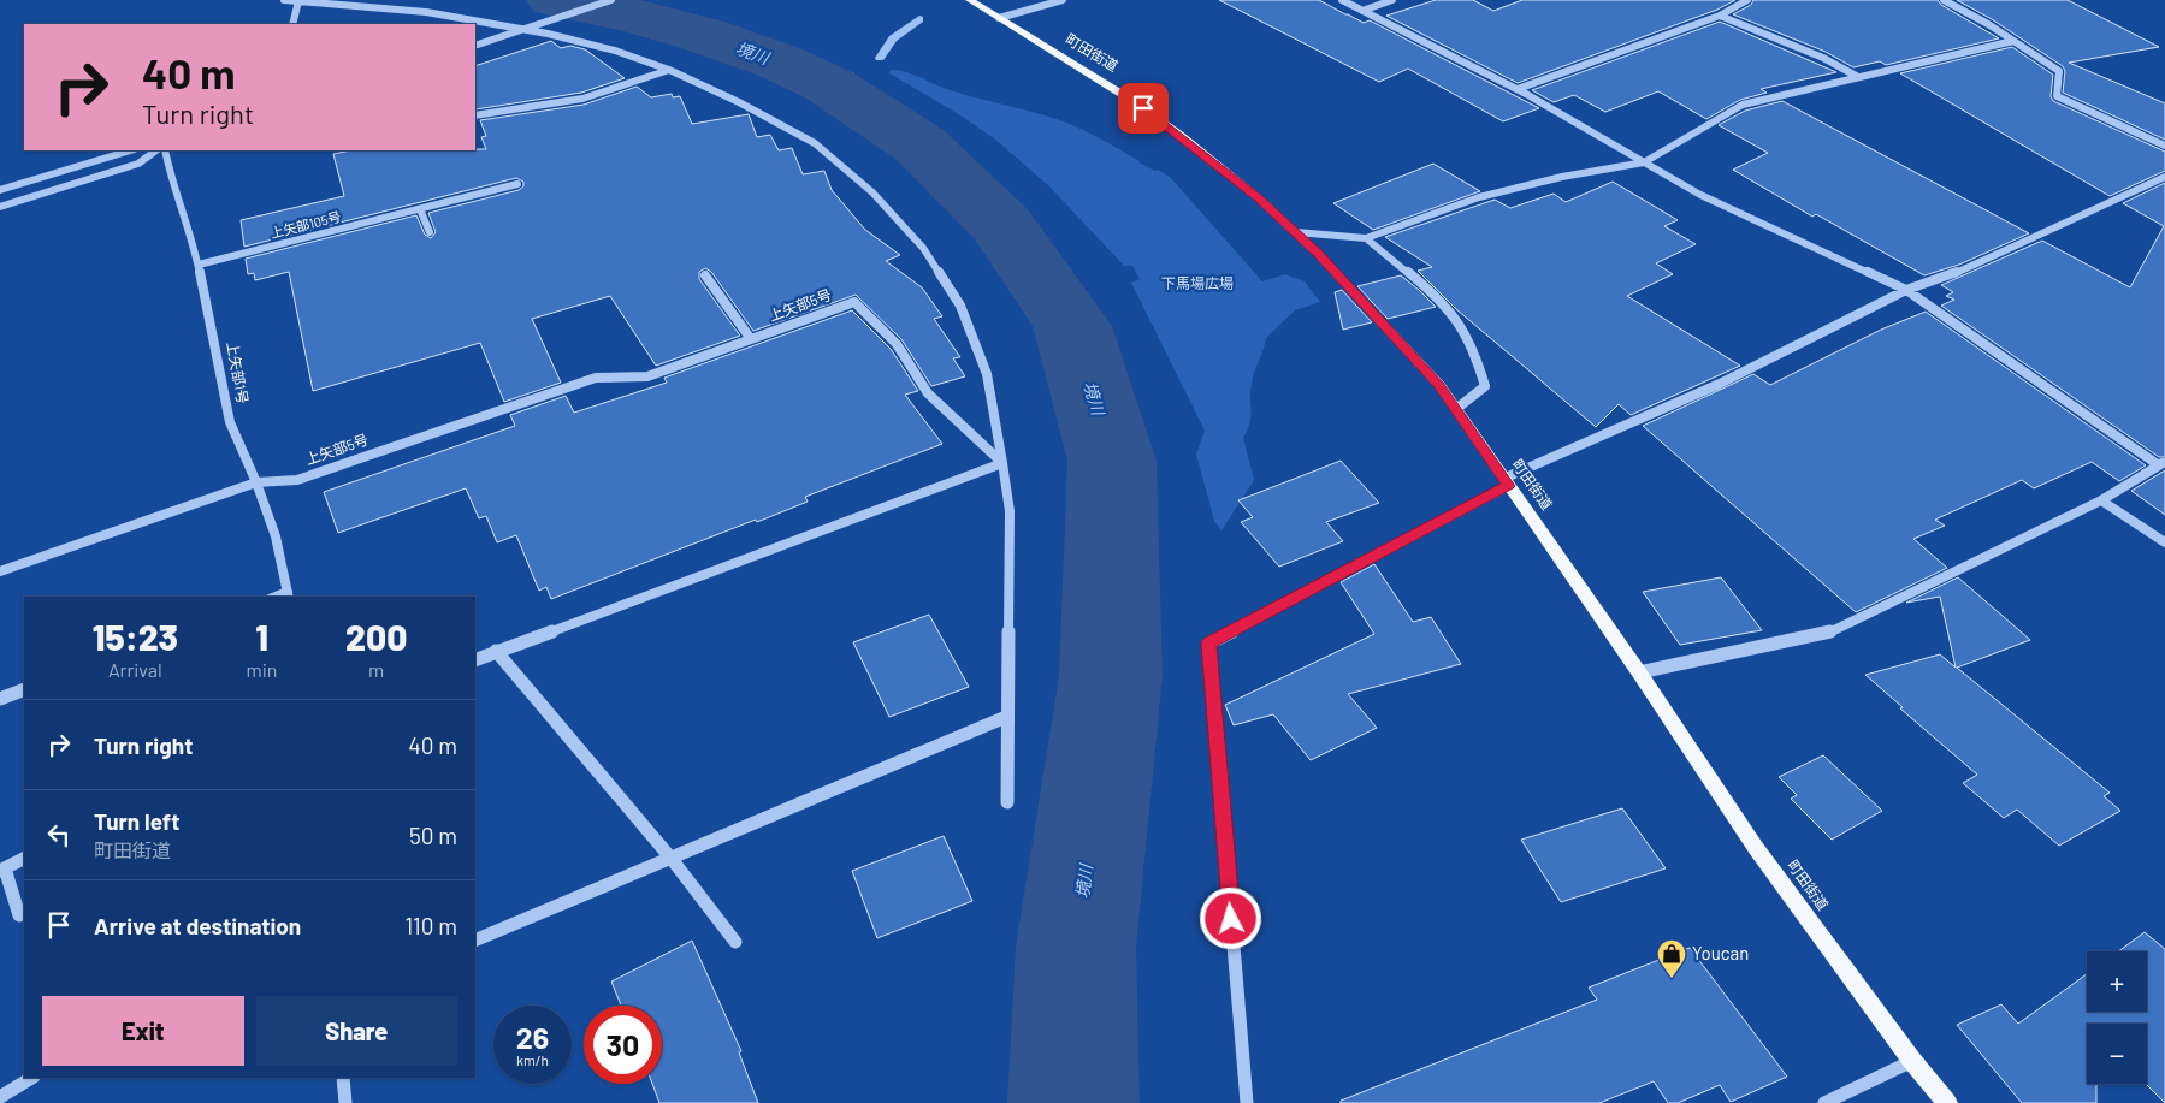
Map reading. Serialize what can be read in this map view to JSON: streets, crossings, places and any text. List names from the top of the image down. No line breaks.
{"streets":{"main road":["町田街道"],"street":["上矢部105号","上矢部5号","上矢部1号"]},"crossings":[["上矢部105号","上矢部1号"],["上矢部5号","上矢部1号"]],"water":["境川"],"parks":["下馬場広場"],"places":{"shop":["Youcan"]},"page":{"turn":["40 m","Turn right"],"eta":["15:23","Arrival","1","min","200","m"],"list":[{"name":"Turn right","value":"40 m"},{"name":"Turn left","note":"町田街道","value":"50 m"},{"name":"Arrive at destination","value":"110 m"}],"map_buttons":["+","−"],"buttons":["Exit","Share"],"speed":"26 km/h","limit":"30"}}
